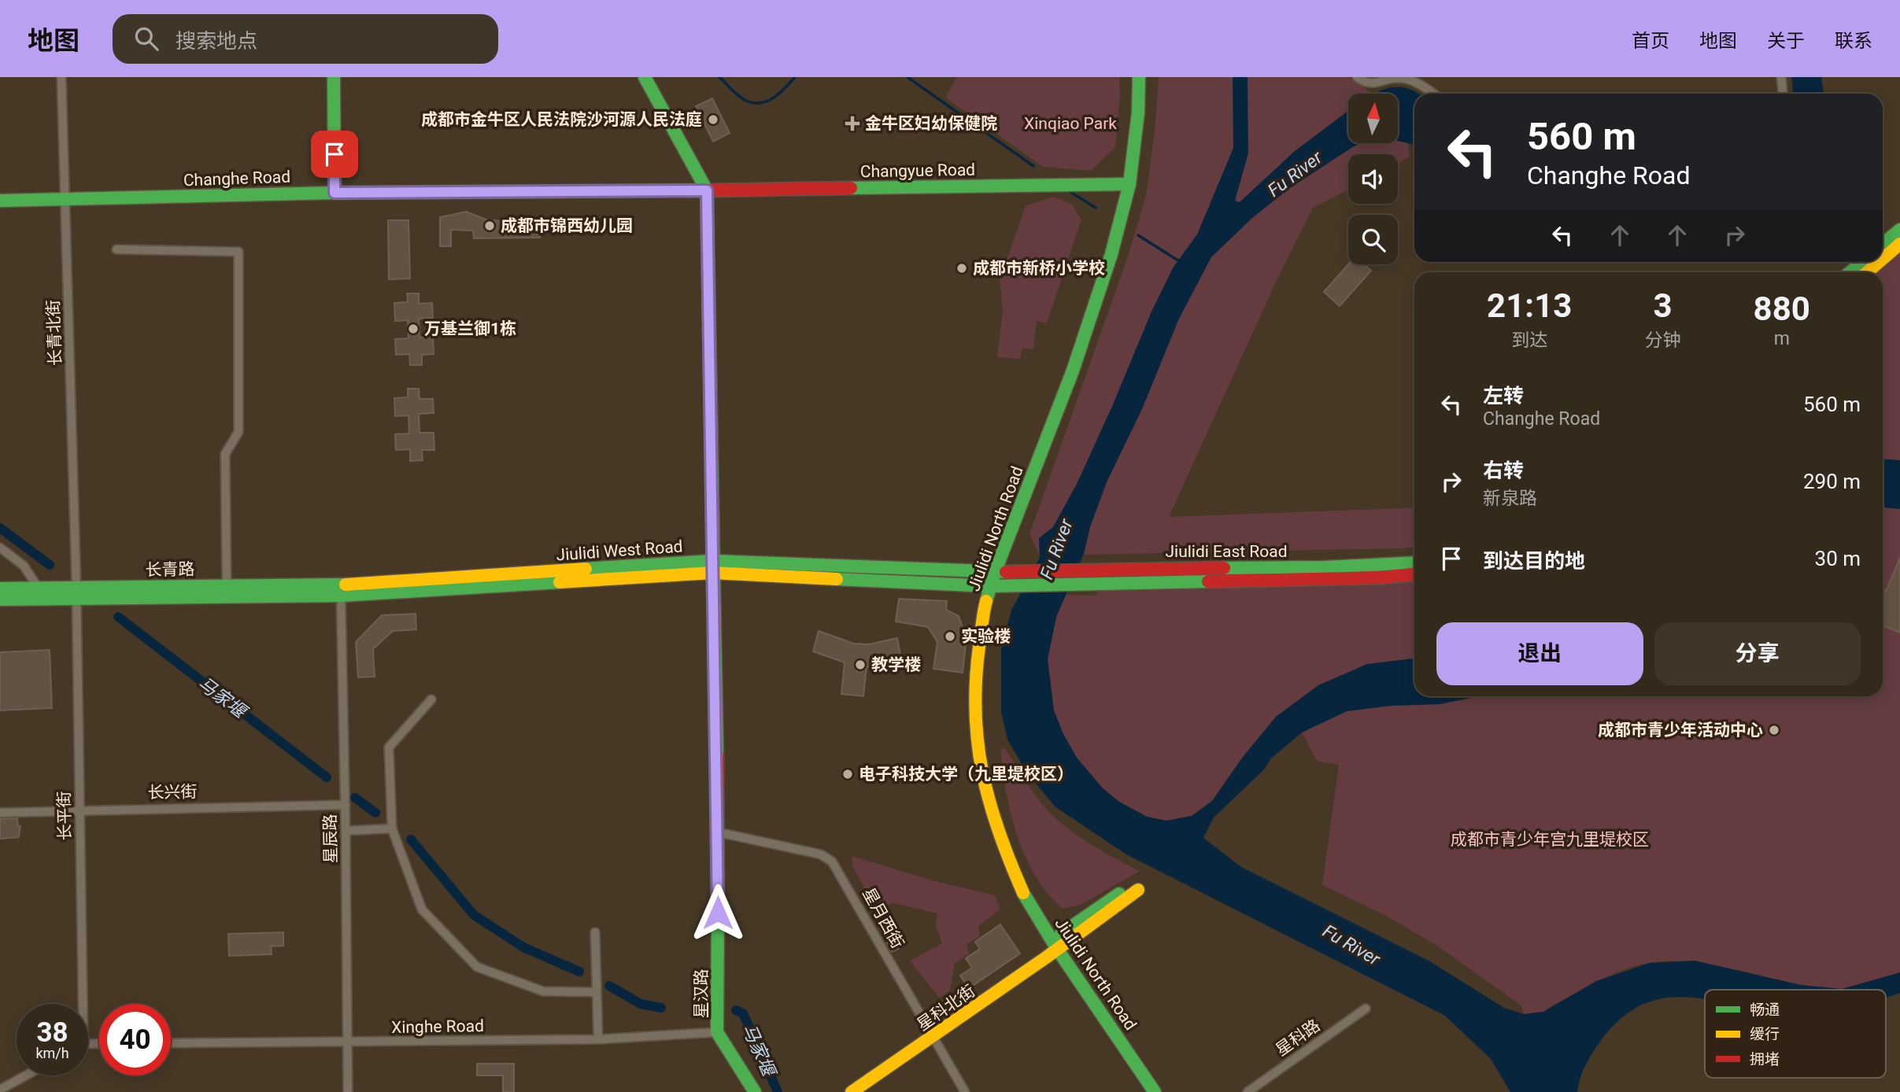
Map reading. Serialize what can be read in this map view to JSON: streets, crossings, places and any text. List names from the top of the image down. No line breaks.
{"streets":{"street":["Changyue Road","Changhe Road","长青北街","Jiulidi North Road","Jiulidi West Road","Jiulidi East Road","长青路","长兴街","长平街","星辰路","星月西街","星汉路","星科北街","Xinghe Road","星科路"]},"crossings":[["Changyue Road","Changhe Road"],["Changyue Road","Jiulidi North Road"],["Changyue Road","星汉路"],["Changhe Road","长青北街"],["Changhe Road","星汉路"],["长青北街","长青路"],["长青北街","长平街"],["Jiulidi North Road","Jiulidi West Road"],["Jiulidi North Road","星科北街"],["Jiulidi West Road","Jiulidi East Road"],["Jiulidi West Road","长青路"],["Jiulidi West Road","星辰路"],["Jiulidi West Road","星汉路"],["长青路","长平街"],["长青路","星辰路"],["长兴街","长平街"],["长兴街","星辰路"],["星辰路","Xinghe Road"],["星月西街","星汉路"],["星月西街","星科北街"],["星汉路","Xinghe Road"]],"water":["Fu River","马家堰"],"parks":["Xinqiao Park","成都市青少年宫九里堤校区"],"places":{"other":["成都市金牛区人民法院沙河源人民法庭","成都市锦西幼儿园","成都市新桥小学校","万基兰御1栋","实验楼","教学楼","成都市青少年活动中心","电子科技大学（九里堤校区）"],"health":["金牛区妇幼保健院"]},"legend":["畅通","缓行","拥堵"],"north":"top","page":{"header":"地图","search":"搜索地点","nav":["首页","地图","关于","联系"],"turn":["560 m","Changhe Road"],"eta":["21:13","到达","3","分钟","880","m"],"list":[{"name":"左转","note":"Changhe Road","value":"560 m"},{"name":"右转","note":"新泉路","value":"290 m"},{"name":"到达目的地","value":"30 m"}],"buttons":["退出","分享"],"speed":"38 km/h","limit":"40"}}
